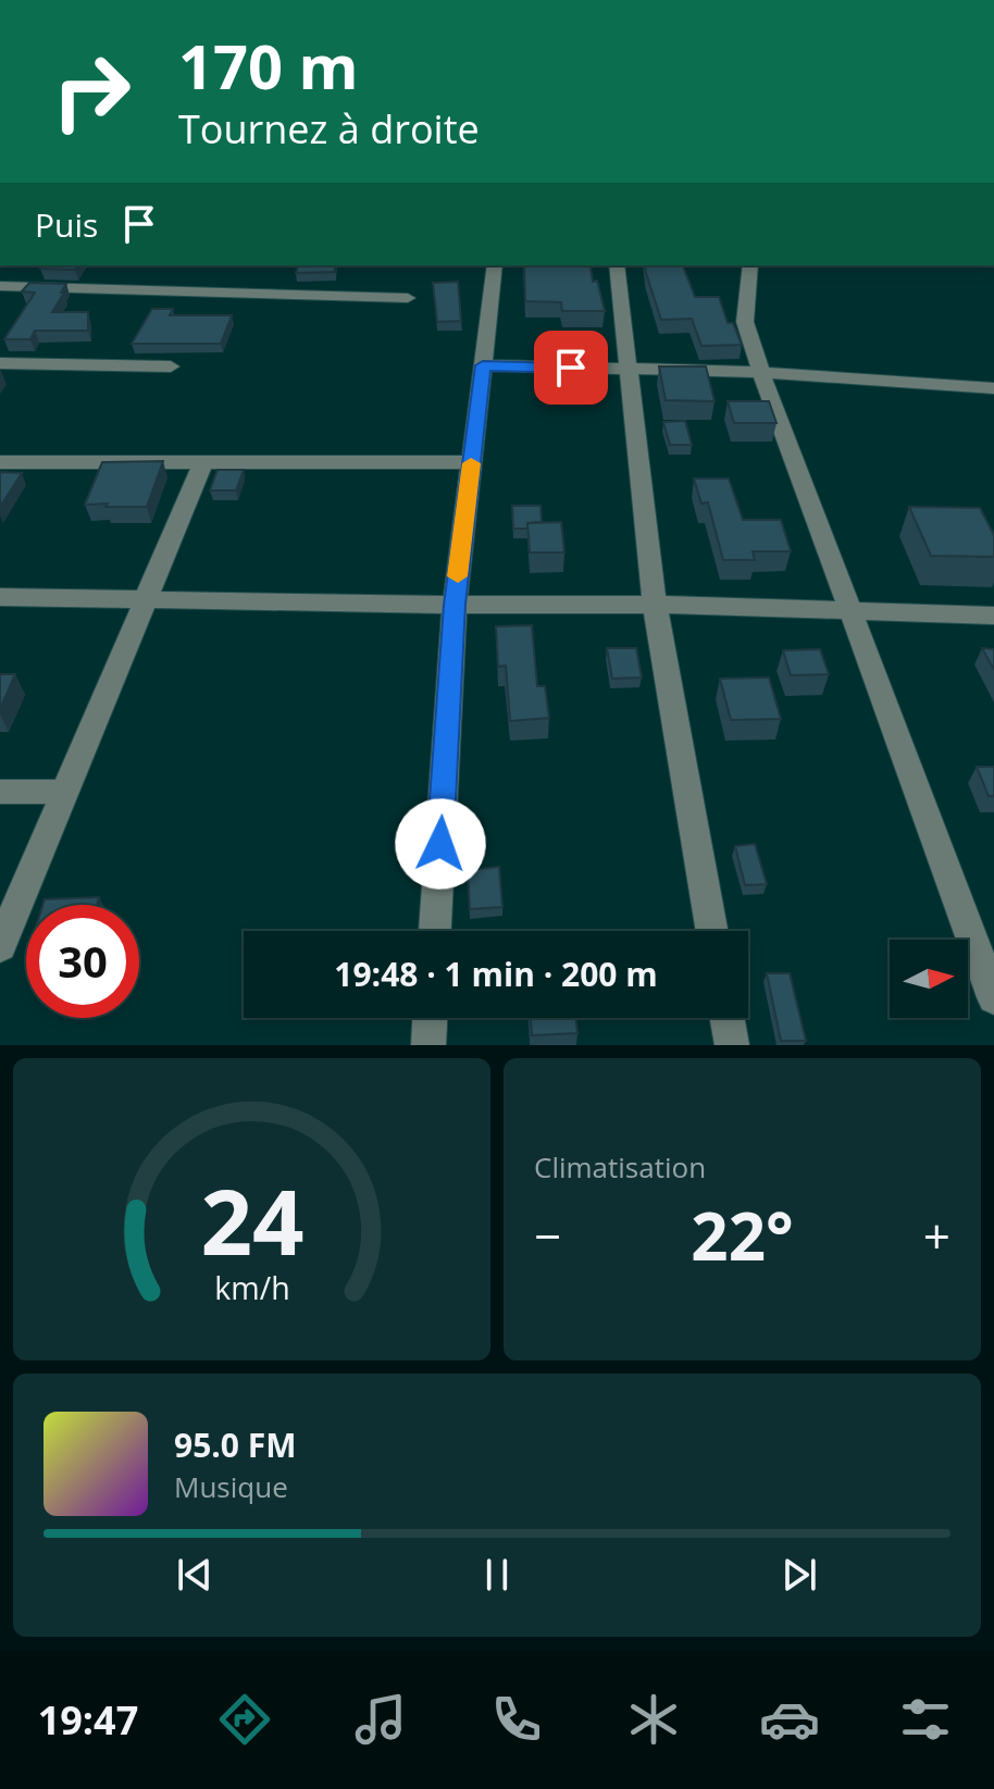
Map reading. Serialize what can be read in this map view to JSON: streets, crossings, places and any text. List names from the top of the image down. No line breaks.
{"north":"right","page":{"turn":["170 m","Tournez à droite"],"then":"Puis","limit":"30","trip":"19:48 · 1 min · 200 m","tile":"Climatisation","heat":["−","22°","+"],"song":["95.0 FM","Musique"],"tabs":"19:47","gauge":["24","km/h"]}}
